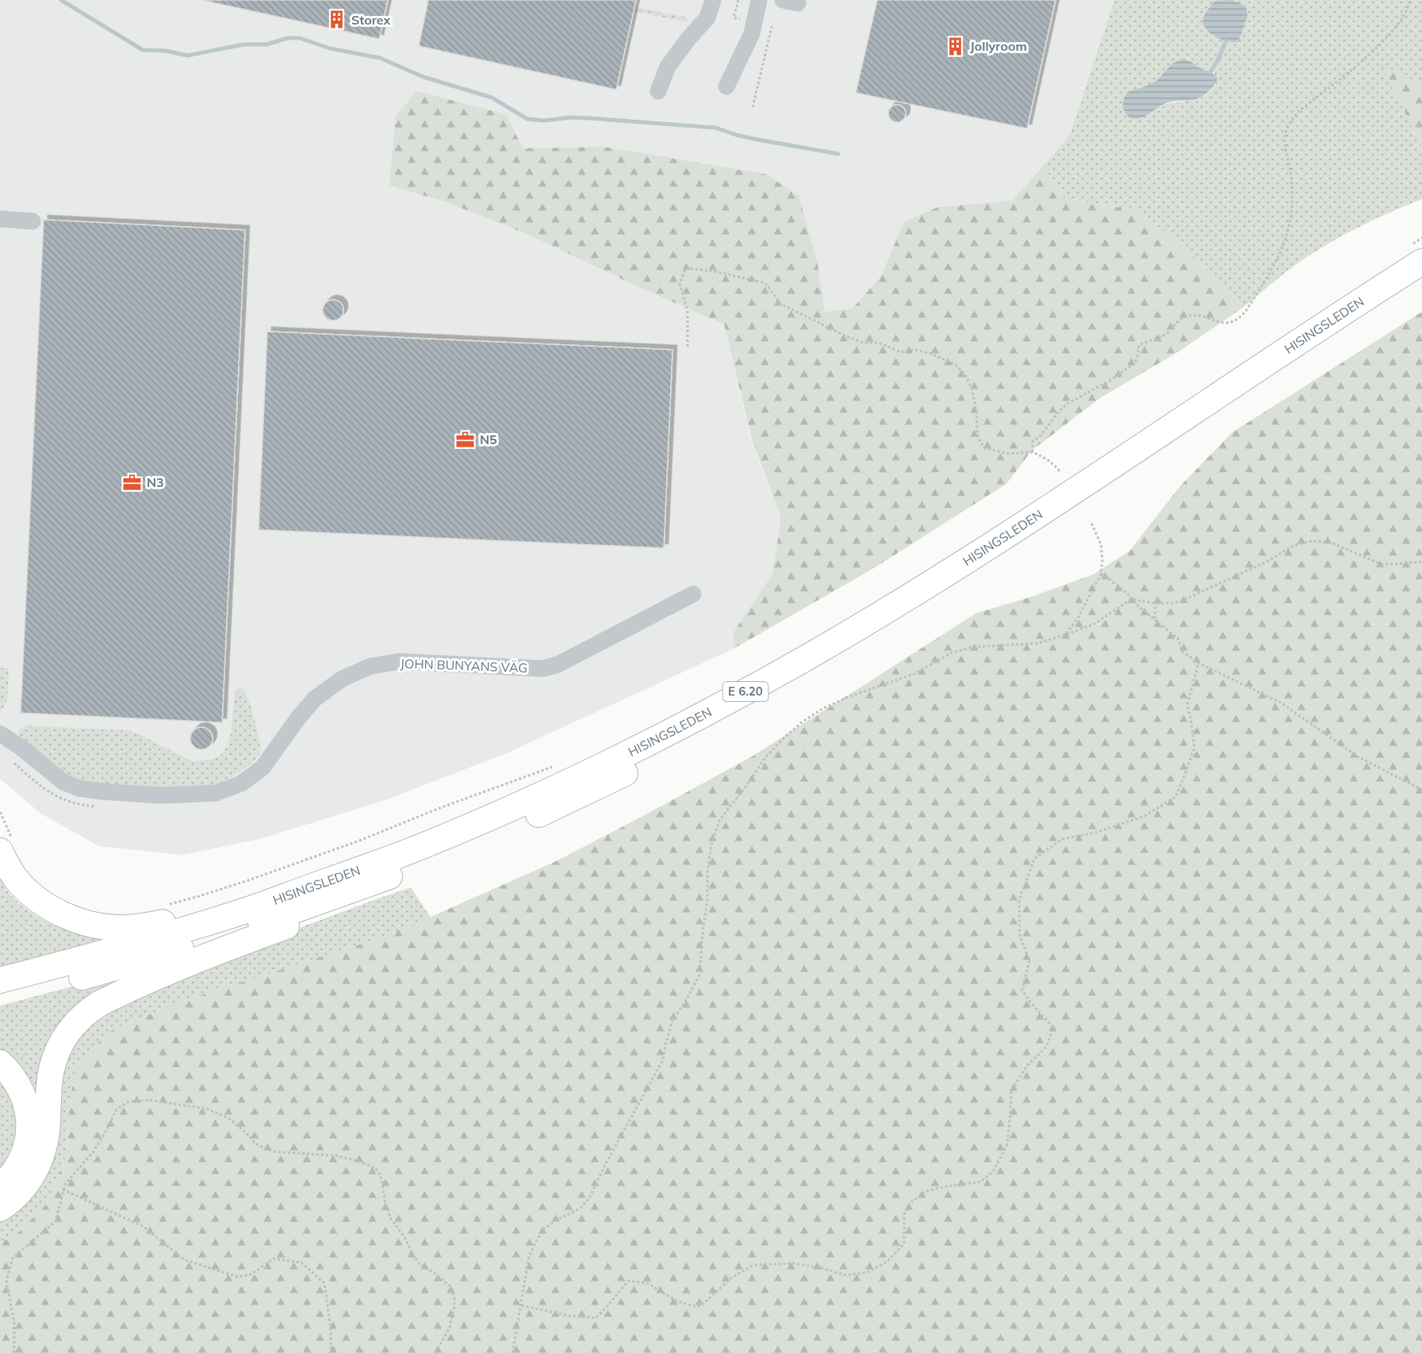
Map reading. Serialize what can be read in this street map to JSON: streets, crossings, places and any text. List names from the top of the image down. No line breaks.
{"streets":{"highway":["HISINGSLEDEN","E 6.20"],"lane":["JOHN BUNYANS VÄG"]},"places":{"building":["Storex","Jollyroom"],"office":["N5","N3"]}}
